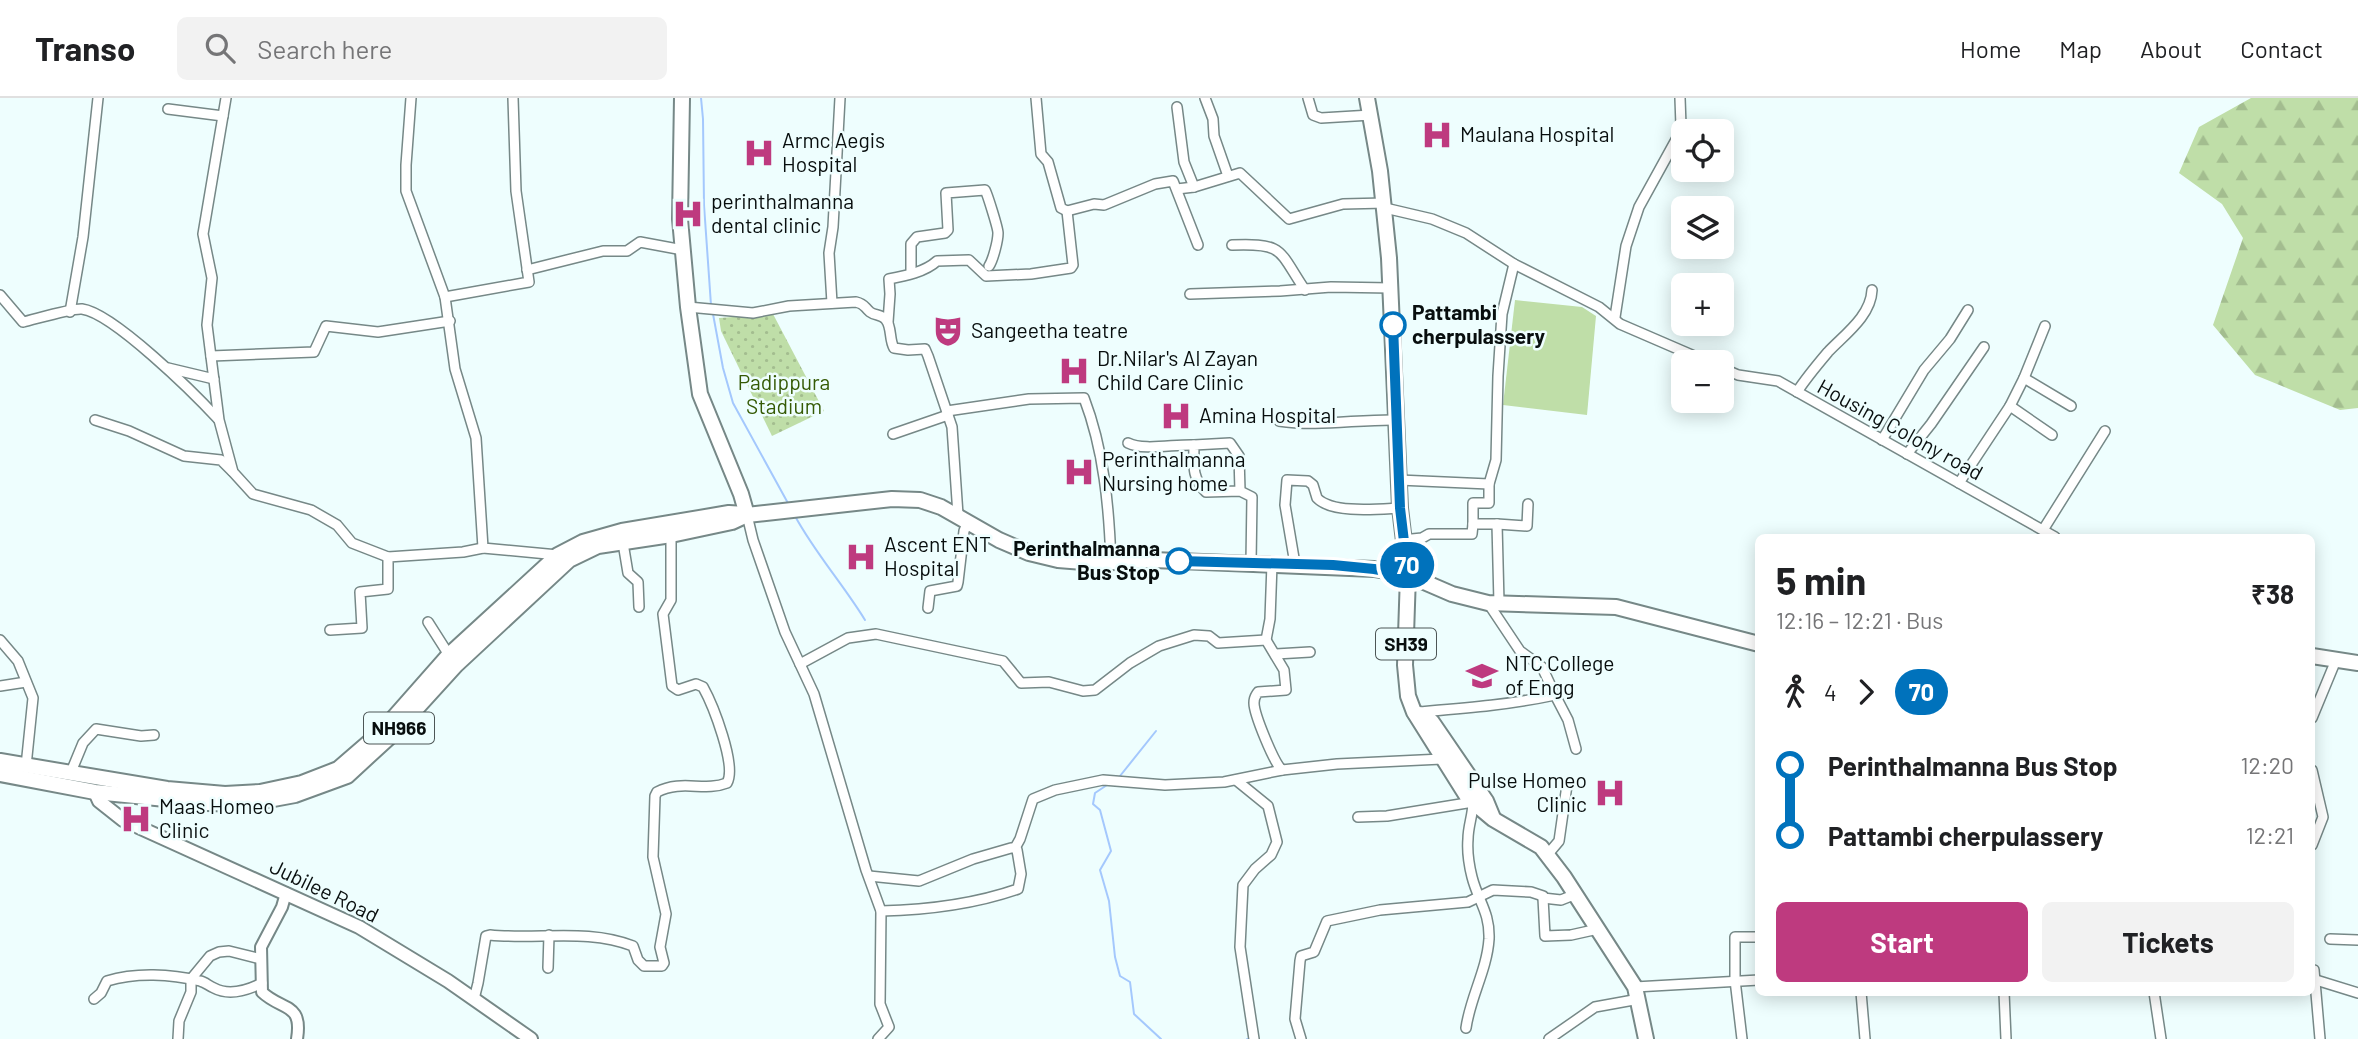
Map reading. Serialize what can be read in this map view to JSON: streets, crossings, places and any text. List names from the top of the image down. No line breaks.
{"streets":{"main road":["SH39","NH966","Jubilee Road"],"street":["Housing Colony road"]},"crossings":[["NH966","Jubilee Road"]],"parks":["Padippura Stadium"],"places":{"hospital":["Maulana Hospital","Armc Aegis Hospital","perinthalmanna dental clinic","Dr.Nilar's Al Zayan Child Care Clinic","Amina Hospital","Perinthalmanna Nursing home","Ascent ENT Hospital","Pulse Homeo Clinic","Maas Homeo Clinic"],"other":["Pattambi cherpulassery","Perinthalmanna Bus Stop"],"theatre":["Sangeetha teatre"],"school or university":["NTC College of Engg"]},"lines":["bus line 70"],"page":{"header":"Transo","search":"Search here","nav":["Home","Map","About","Contact"],"on_map":"70","map_buttons":["+","−"],"heading":["5 min","12:16 – 12:21 · Bus","₹38"],"legs":["4","70"],"list":[{"name":"Perinthalmanna Bus Stop","value":"12:20"},{"name":"Pattambi cherpulassery","value":"12:21"}],"buttons":["Start","Tickets"]}}
